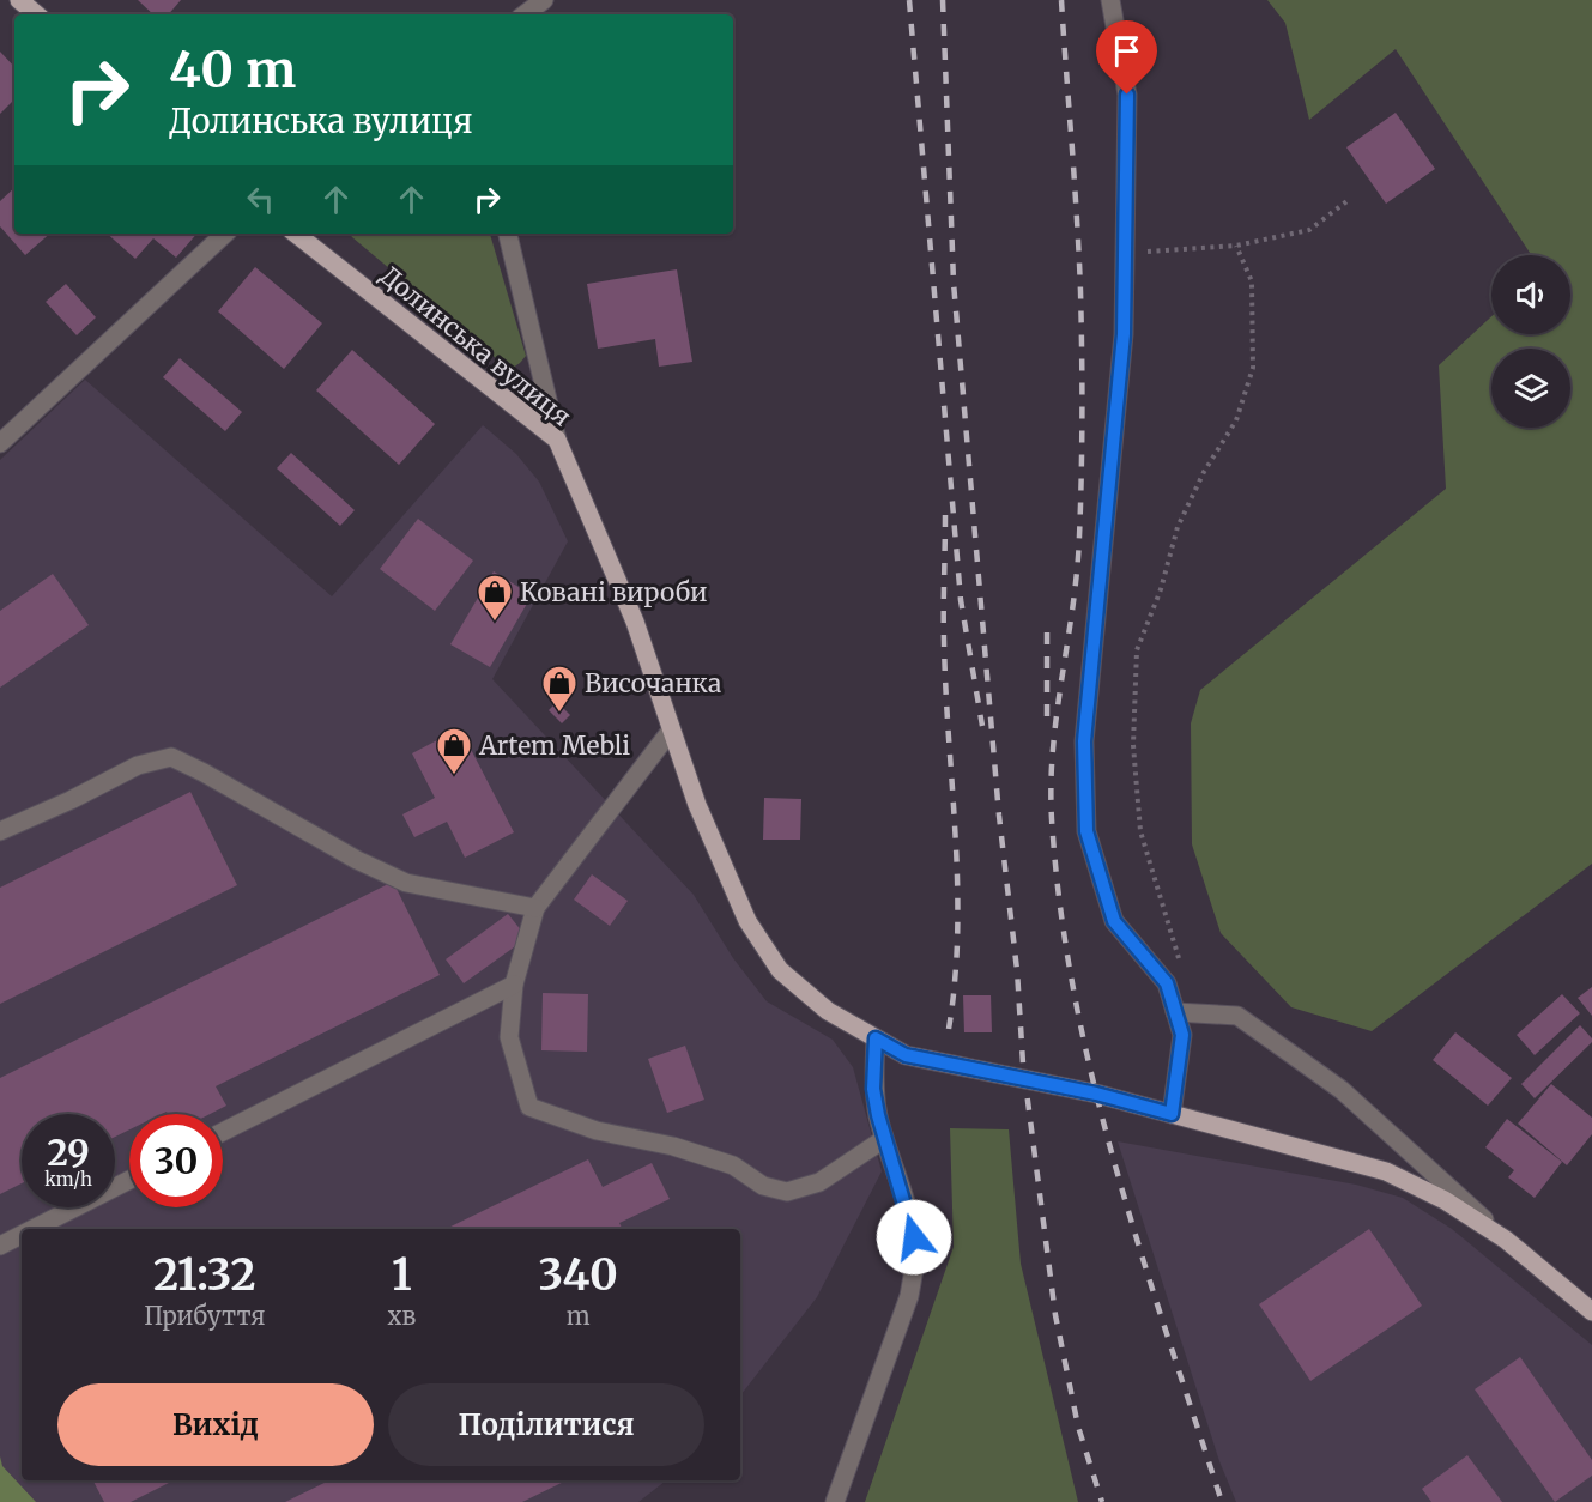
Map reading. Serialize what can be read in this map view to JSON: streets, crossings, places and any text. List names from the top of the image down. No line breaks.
{"streets":{"main road":["Долинська вулиця"]},"places":{"shop":["Ковані вироби","Височанка","Artem Mebli"]},"page":{"turn":["40 m","Долинська вулиця"],"speed":"29 km/h","limit":"30","eta":["21:32","Прибуття","1","хв","340","m"],"buttons":["Вихід","Поділитися"]}}
